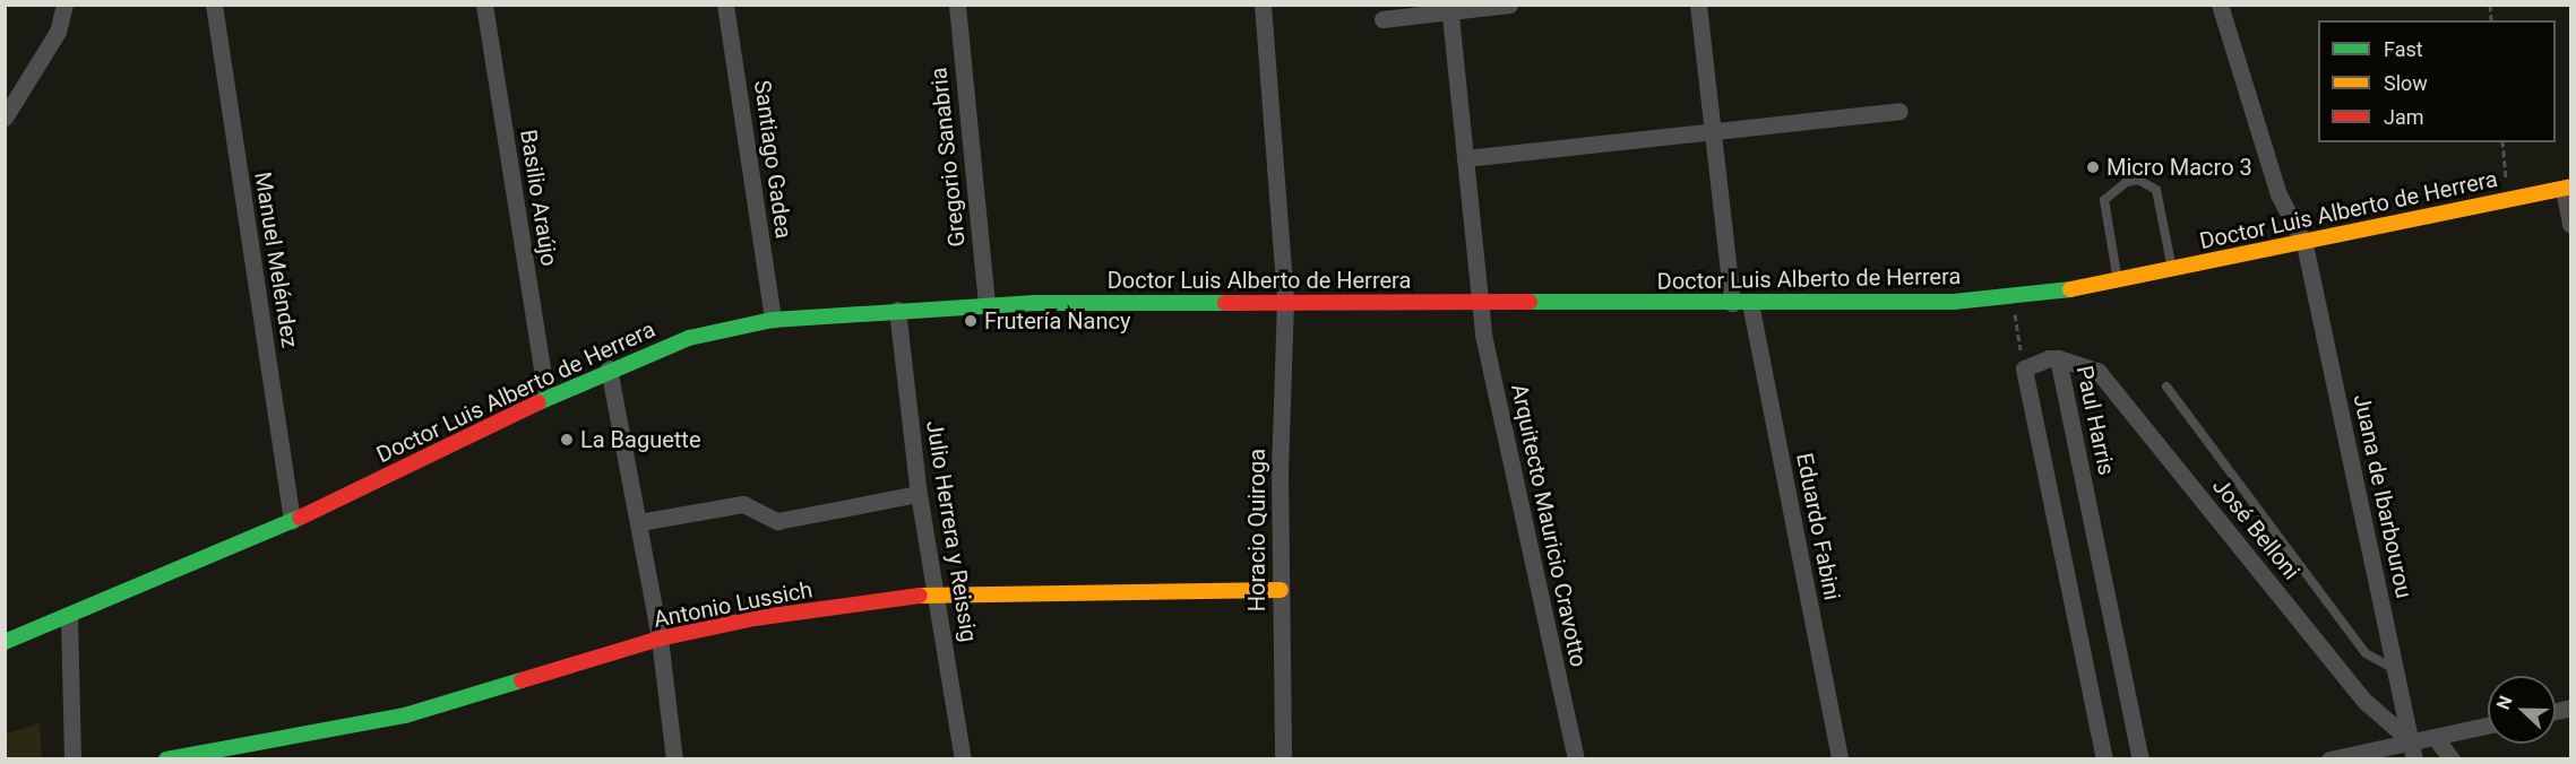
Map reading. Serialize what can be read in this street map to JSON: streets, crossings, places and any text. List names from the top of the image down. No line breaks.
{"streets":{"street":["Gregorio Sanabria","Santiago Gadea","Basilio Araújo","Doctor Luis Alberto de Herrera","Manuel Meléndez","Paul Harris","Juana de Ibarbourou","Arquitecto Mauricio Cravotto","Eduardo Fabini","José Belloni","Horacio Quiroga","Julio Herrera y Reissig","Antonio Lussich"]},"crossings":[["Gregorio Sanabria","Doctor Luis Alberto de Herrera"],["Santiago Gadea","Doctor Luis Alberto de Herrera"],["Basilio Araújo","Doctor Luis Alberto de Herrera"],["Doctor Luis Alberto de Herrera","Manuel Meléndez"],["Doctor Luis Alberto de Herrera","Juana de Ibarbourou"],["Doctor Luis Alberto de Herrera","Arquitecto Mauricio Cravotto"],["Doctor Luis Alberto de Herrera","Eduardo Fabini"],["Doctor Luis Alberto de Herrera","Horacio Quiroga"],["Doctor Luis Alberto de Herrera","Julio Herrera y Reissig"],["Paul Harris","José Belloni"],["Juana de Ibarbourou","José Belloni"],["Horacio Quiroga","Antonio Lussich"],["Julio Herrera y Reissig","Antonio Lussich"]],"places":["Micro Macro 3","Frutería Nancy","La Baguette"],"legend":["Fast","Slow","Jam"],"north":"left"}
